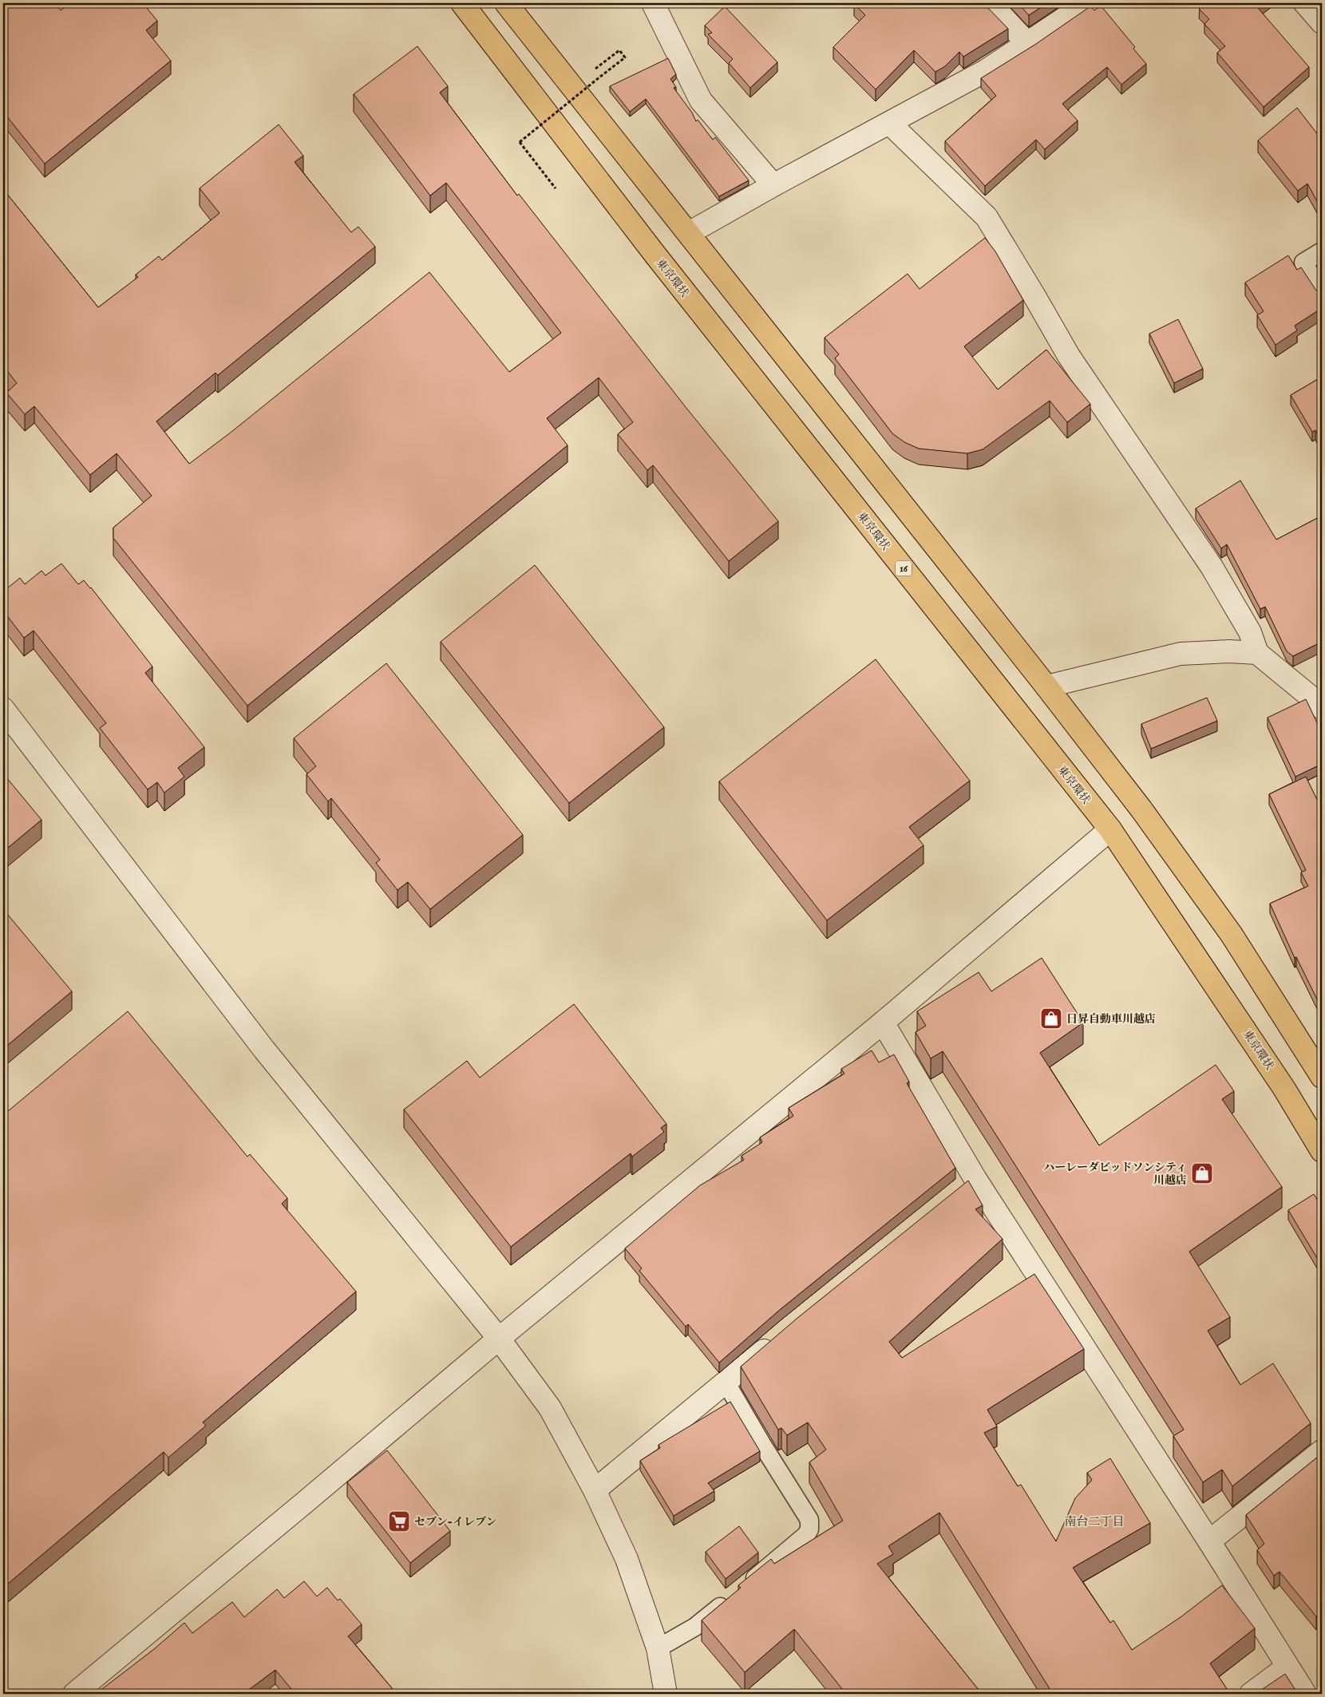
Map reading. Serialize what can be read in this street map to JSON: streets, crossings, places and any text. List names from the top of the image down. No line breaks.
{"streets":{"highway":["東京環状","16"]},"districts":["南台二丁目"],"places":{"shop":["日昇自動車川越店","ハーレーダビッドソンシティ 川越店"],"supermarket":["セブン-イレブン"]}}
